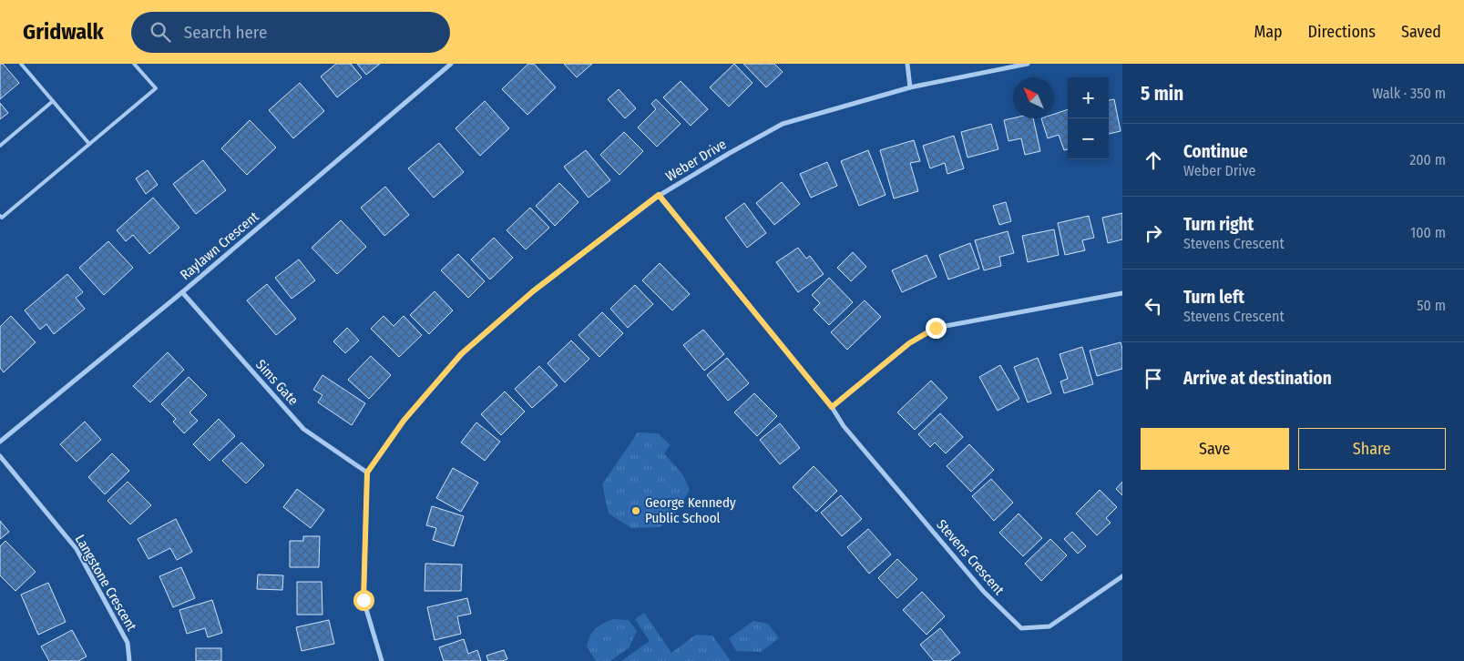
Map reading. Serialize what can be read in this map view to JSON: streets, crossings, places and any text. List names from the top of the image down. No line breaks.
{"streets":{"street":["Weber Drive","Raylawn Crescent","Sims Gate","Stevens Crescent","Langstone Crescent"]},"crossings":[["Weber Drive","Sims Gate"],["Weber Drive","Stevens Crescent"],["Raylawn Crescent","Sims Gate"]],"places":["George Kennedy Public School"],"north":"top left","page":{"header":"Gridwalk","search":"Search here","nav":["Map","Directions","Saved"],"heading":["5 min","Walk · 350 m"],"map_buttons":["+","−"],"list":[["Continue","Weber Drive","200 m"],["Turn right","Stevens Crescent","100 m"],["Turn left","Stevens Crescent","50 m"],"Arrive at destination"],"buttons":["Save","Share"]}}
